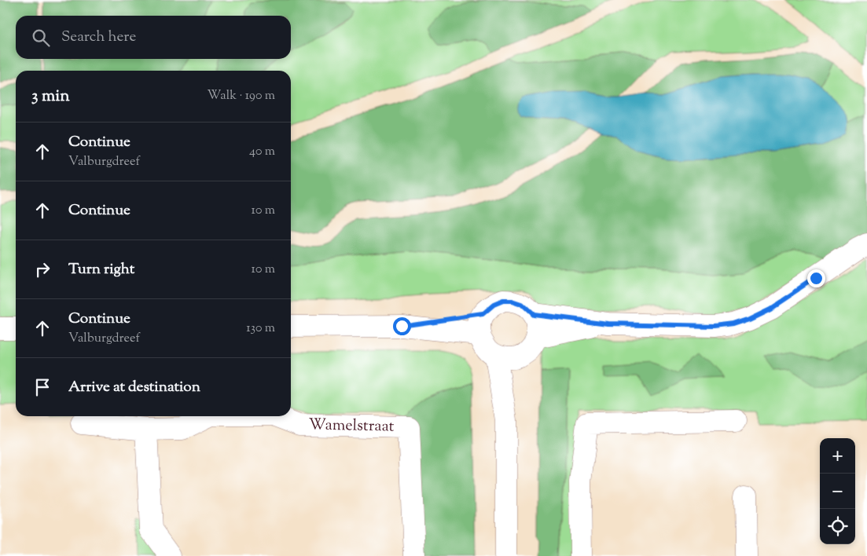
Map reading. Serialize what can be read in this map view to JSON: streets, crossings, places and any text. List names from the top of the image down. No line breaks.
{"streets":{"street":["Wamelstraat"]},"page":{"search":"Search here","heading":["3 min","Walk · 190 m"],"list":[["Continue","Valburgdreef","40 m"],["Continue","10 m"],["Turn right","10 m"],["Continue","Valburgdreef","130 m"],"Arrive at destination"],"map_buttons":["+","−"]}}
